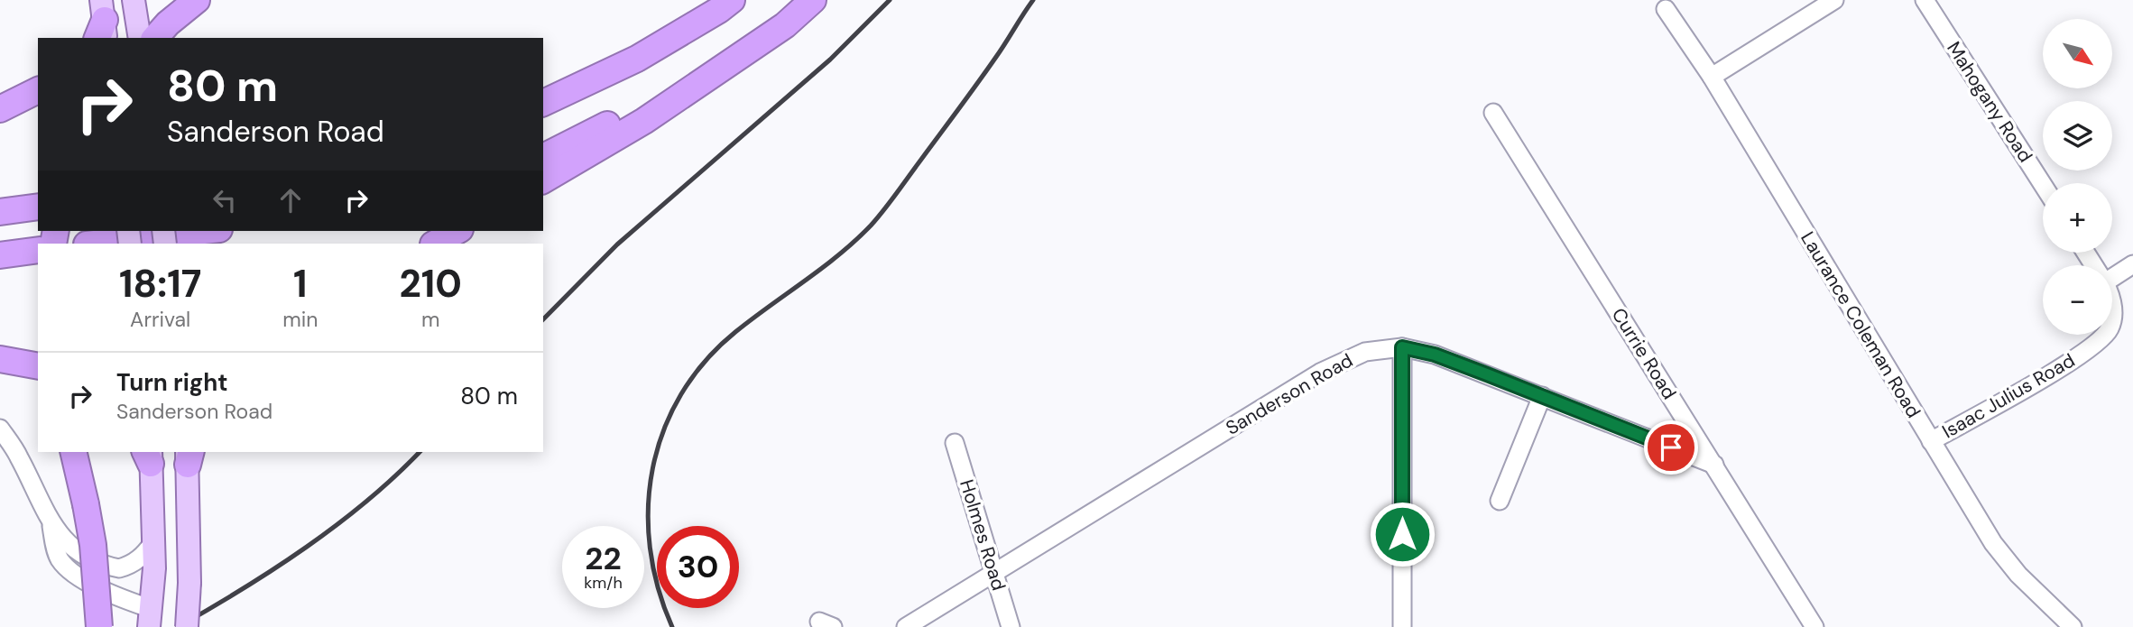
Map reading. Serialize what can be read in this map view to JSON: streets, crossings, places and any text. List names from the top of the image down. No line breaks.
{"streets":{"street":["Mahogany Road","Laurance Coleman Road","Currie Road","Sanderson Road","Isaac Julius Road","Holmes Road"]},"crossings":[["Laurance Coleman Road","Isaac Julius Road"],["Currie Road","Sanderson Road"],["Sanderson Road","Holmes Road"]],"north":"bottom right","page":{"map_buttons":["+","−"],"turn":["80 m","Sanderson Road"],"eta":["18:17","Arrival","1","min","210","m"],"list":[{"name":"Turn right","note":"Sanderson Road","value":"80 m"}],"speed":"22 km/h","limit":"30"}}
